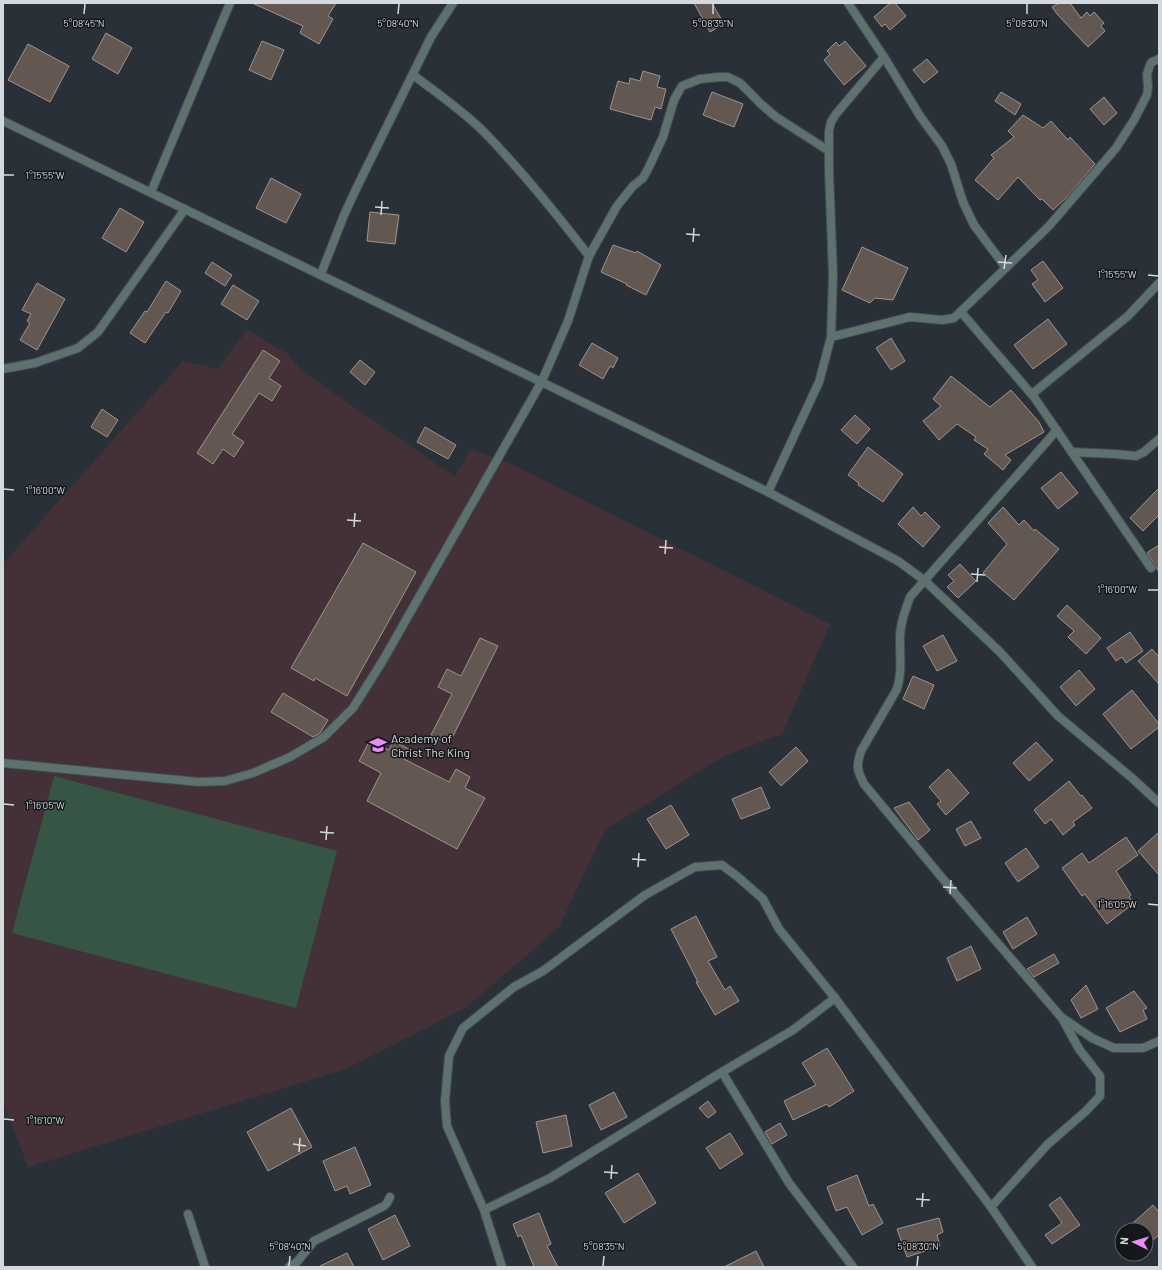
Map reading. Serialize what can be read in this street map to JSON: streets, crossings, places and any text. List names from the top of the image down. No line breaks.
{"places":{"school or university":["Academy of Christ The King"]},"north":"left","coordinates":["5°08'45\"N","5°08'40\"N","5°08'35\"N","5°08'30\"N","1°15'55\"W","1°16'00\"W","1°16'05\"W","1°16'10\"W"]}
